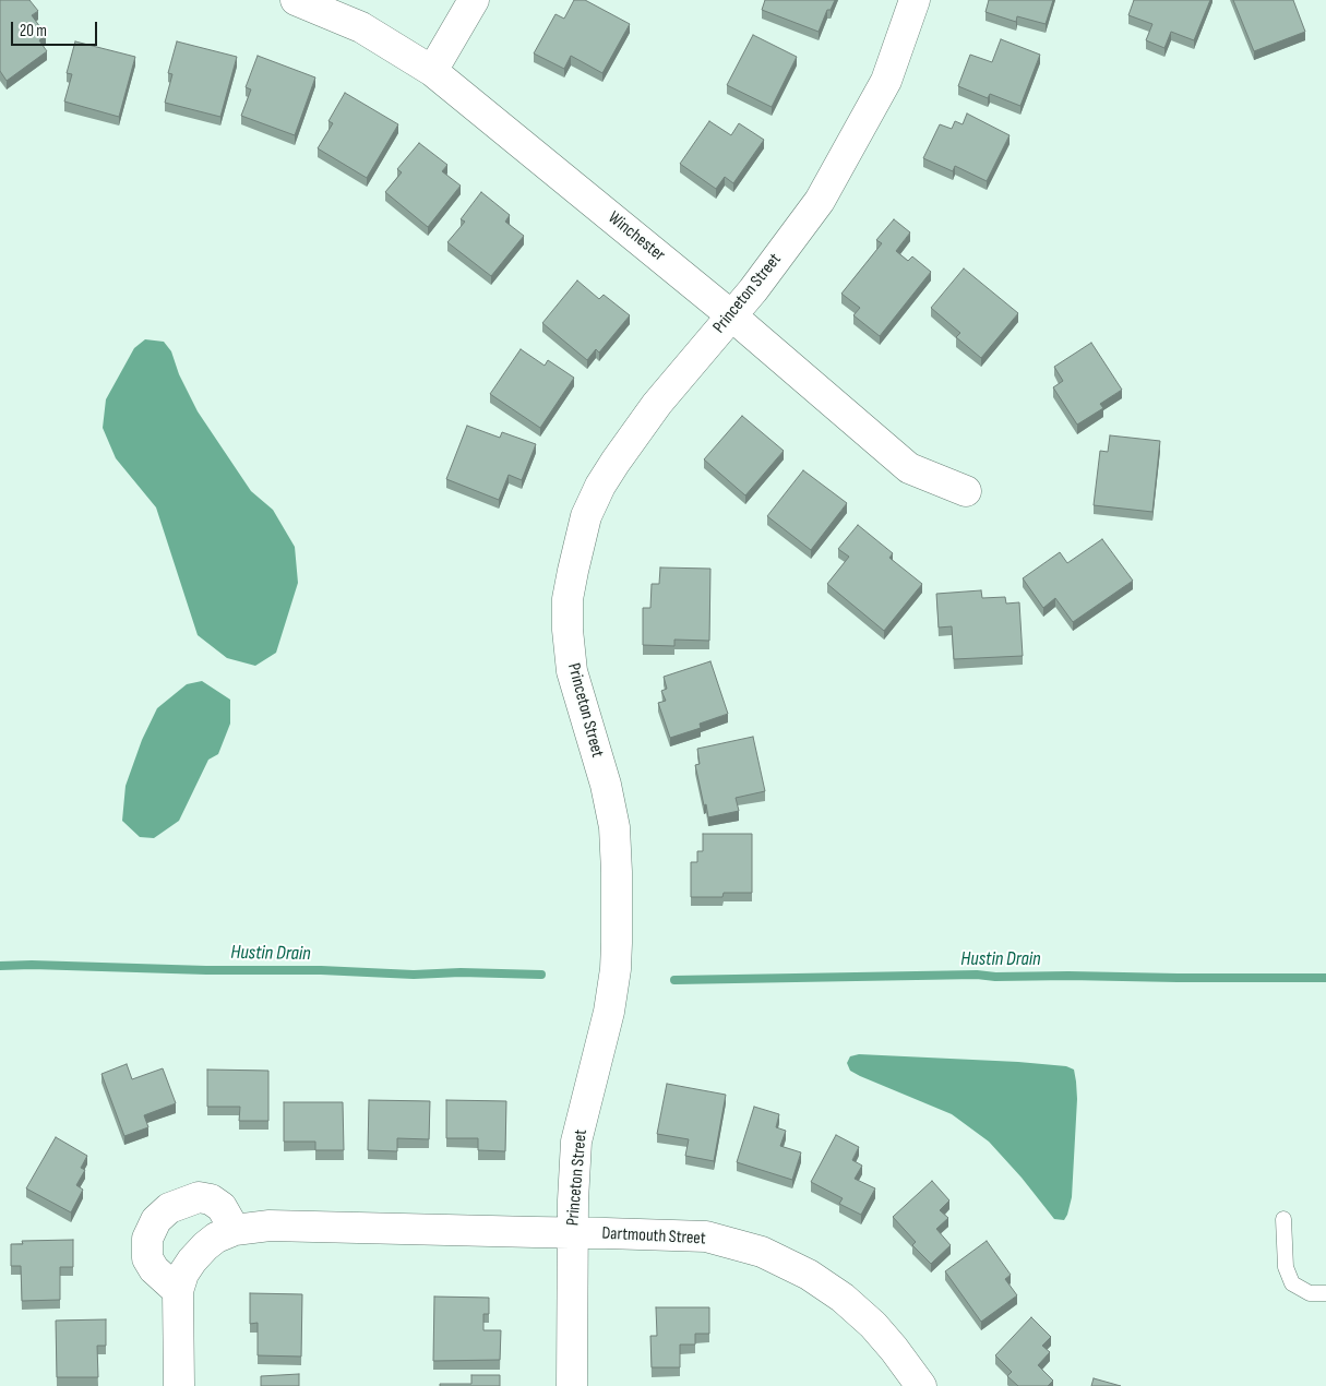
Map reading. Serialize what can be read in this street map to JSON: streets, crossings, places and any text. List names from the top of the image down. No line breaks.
{"streets":{"street":["Winchester","Princeton Street","Dartmouth Street"]},"crossings":[["Winchester","Princeton Street"],["Princeton Street","Dartmouth Street"]],"water":["Hustin Drain"],"scale_bar":"20 m"}
